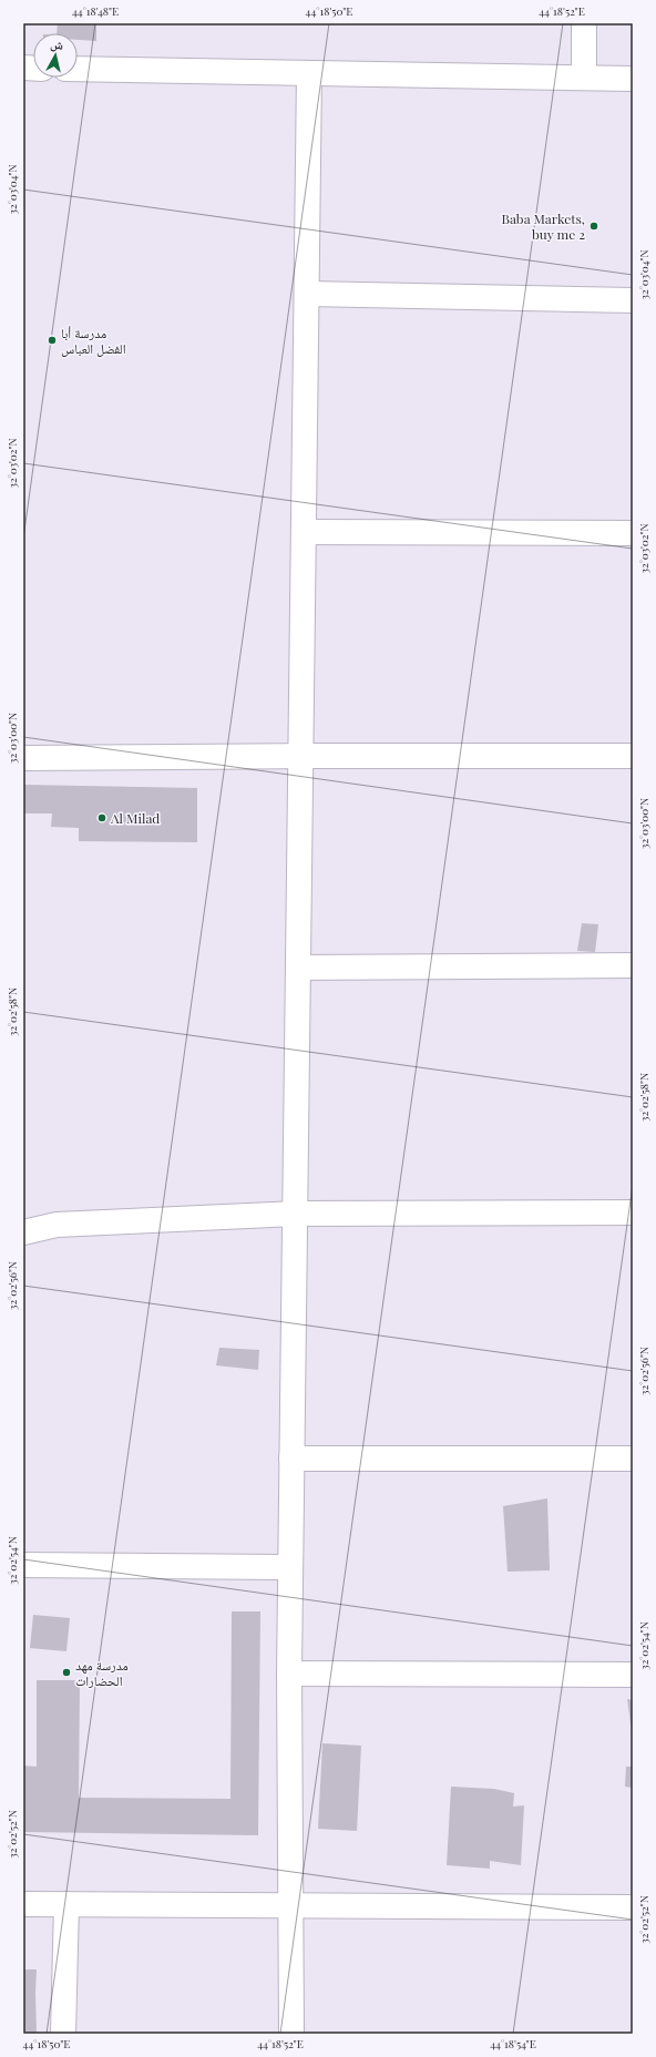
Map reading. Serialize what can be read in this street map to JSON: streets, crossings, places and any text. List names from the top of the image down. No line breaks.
{"places":["Baba Markets, buy me 2","مدرسة أبا الفضل العباس","Al Milad","مدرسة مهد الحضارات"],"north":"top","coordinates":["44°18'48\"E","44°18'50\"E","44°18'52\"E","32°03'04\"N","32°03'02\"N","32°03'00\"N","32°02'58\"N","32°02'56\"N","32°02'54\"N","32°02'52\"N","44°18'54\"E"]}
